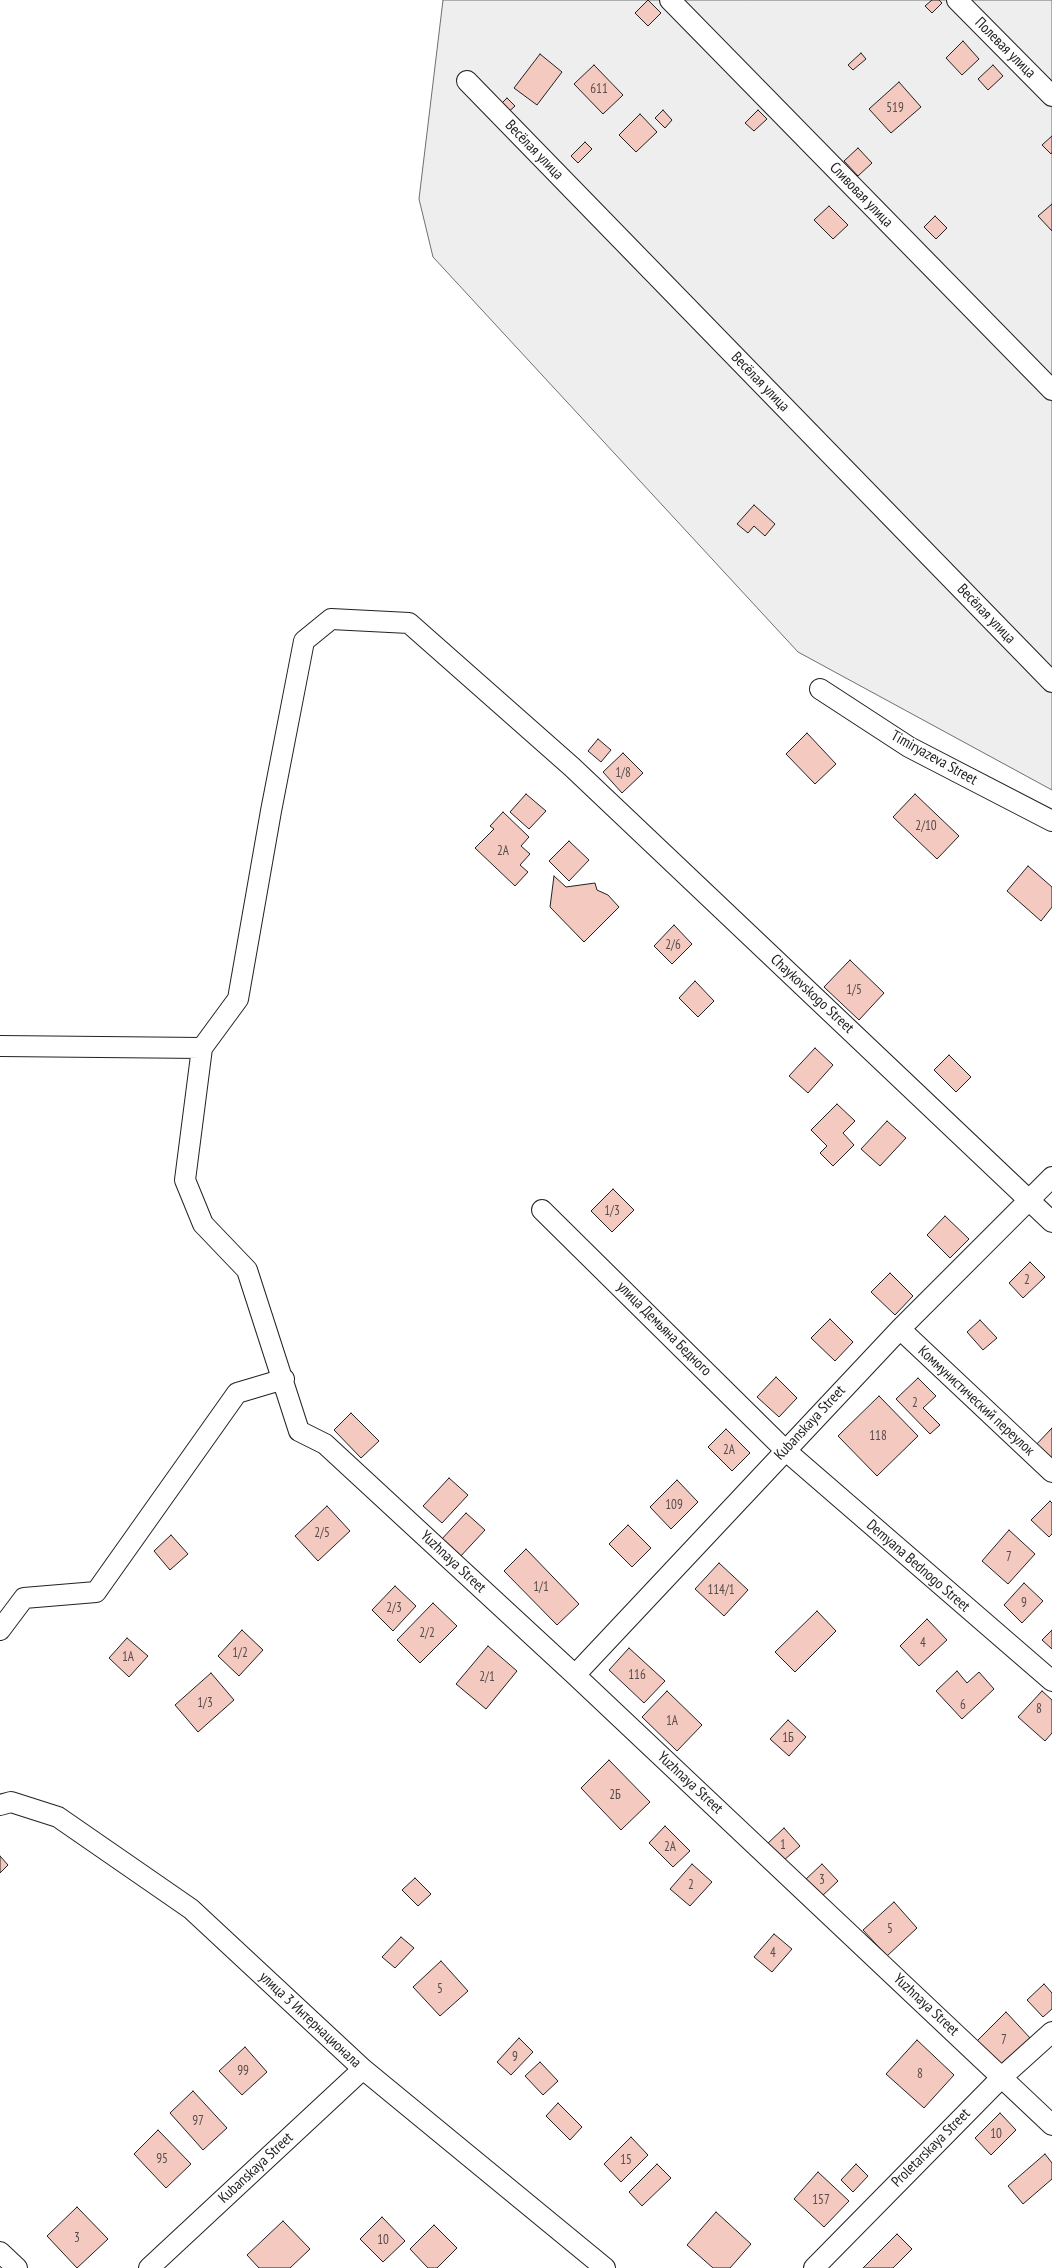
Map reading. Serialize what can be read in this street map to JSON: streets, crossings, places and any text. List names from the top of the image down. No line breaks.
{"streets":{"street":["Полевая улица","Весёлая улица","Сливовая улица","Timiryazeva Street","Chaykovskogo Street","улица Демьяна Бедного","Коммунистический переулок","Kubanskaya Street","Yuzhnaya Street","Demyana Bednogo Street","улица 3 Интернационала","Proletarskaya Street"]},"crossings":[["Chaykovskogo Street","Kubanskaya Street"],["Chaykovskogo Street","Yuzhnaya Street"],["улица Демьяна Бедного","Kubanskaya Street"],["улица Демьяна Бедного","Demyana Bednogo Street"],["Коммунистический переулок","Kubanskaya Street"],["Kubanskaya Street","Yuzhnaya Street"],["Kubanskaya Street","Demyana Bednogo Street"],["Kubanskaya Street","улица 3 Интернационала"],["Yuzhnaya Street","Proletarskaya Street"]],"house_numbers":["611","519","1/8","2/10","2А","2/6","1/5","1/3","2","2","118","2А","109","2/5","7","1/1","114/1","9","2/3","2/2","4","1/2","1А","116","2/1","1/3","6","8","1А","1Б","2Б","1","2А","3","2","5","4","5","7","9","99","8","97","10","95","15","157","3","10"]}
